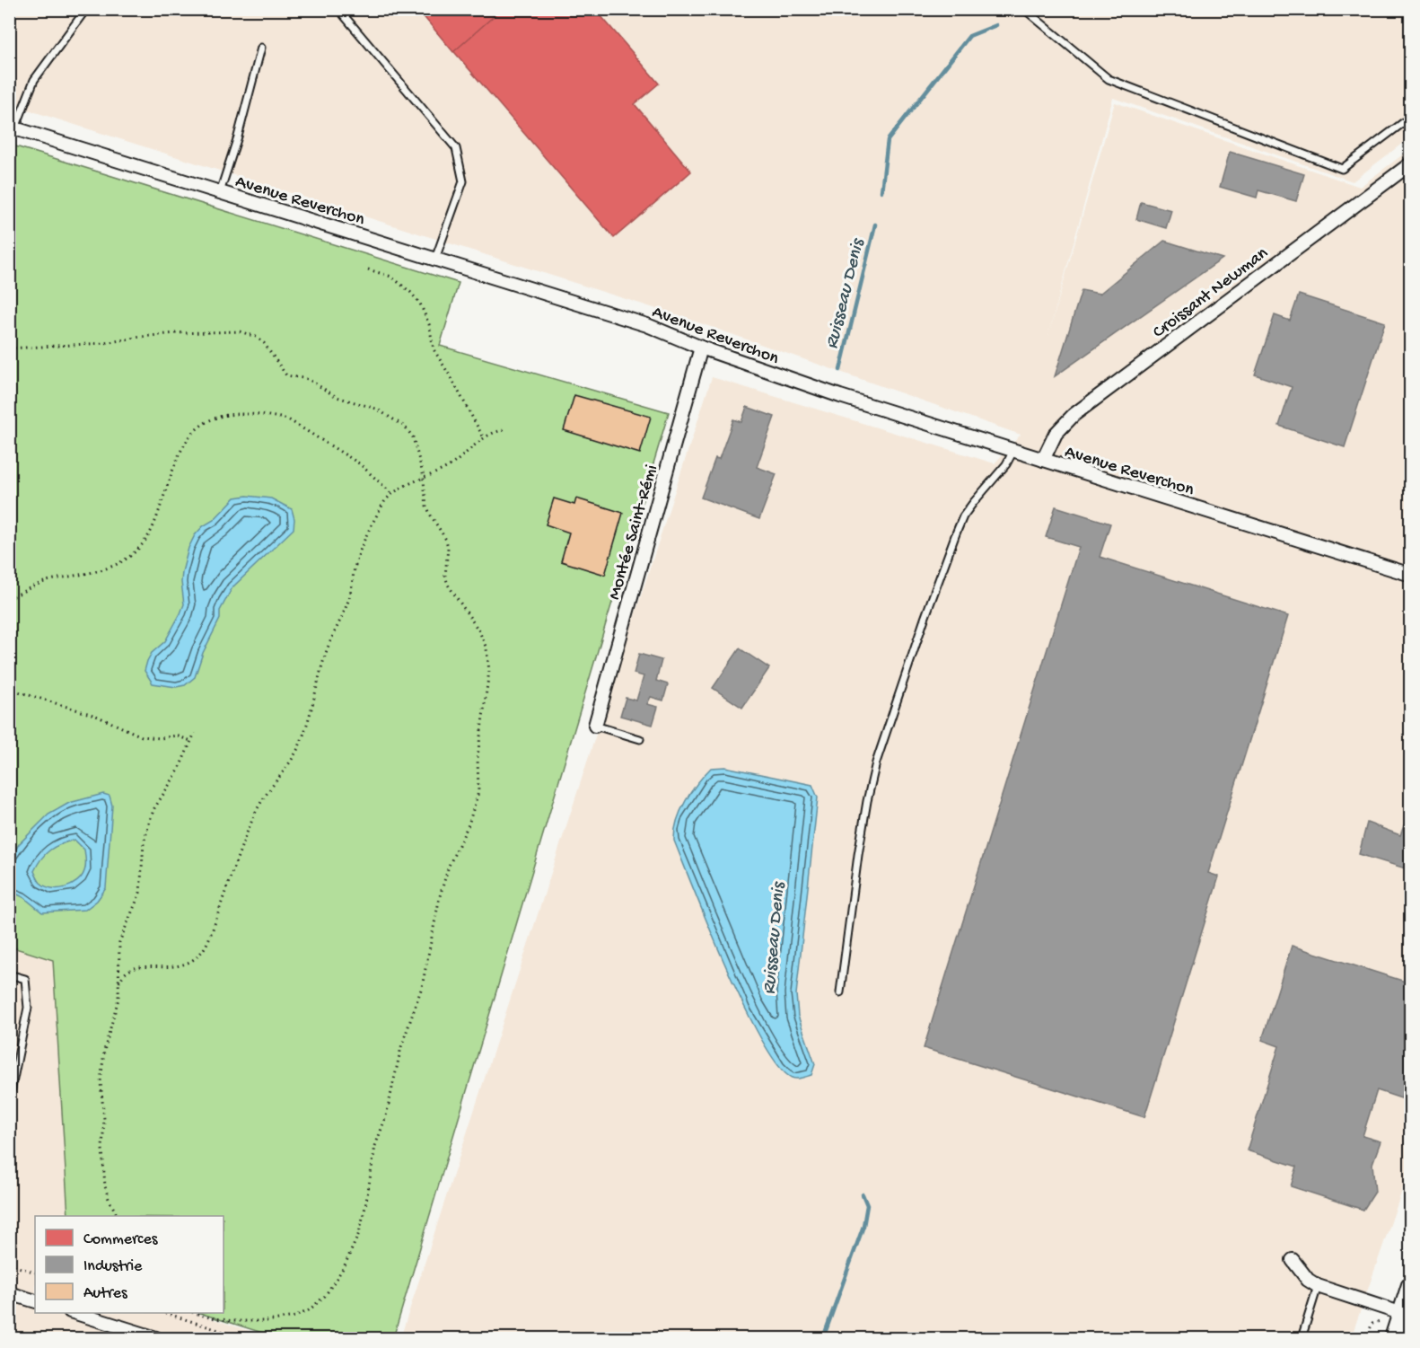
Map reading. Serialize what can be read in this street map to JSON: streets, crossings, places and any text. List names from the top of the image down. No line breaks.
{"streets":{"street":["Avenue Reverchon","Croissant Newman","Montée Saint-Rémi"]},"crossings":[["Avenue Reverchon","Croissant Newman"],["Avenue Reverchon","Montée Saint-Rémi"]],"water":["Ruisseau Denis"],"legend":["Commerces","Industrie","Autres"]}
